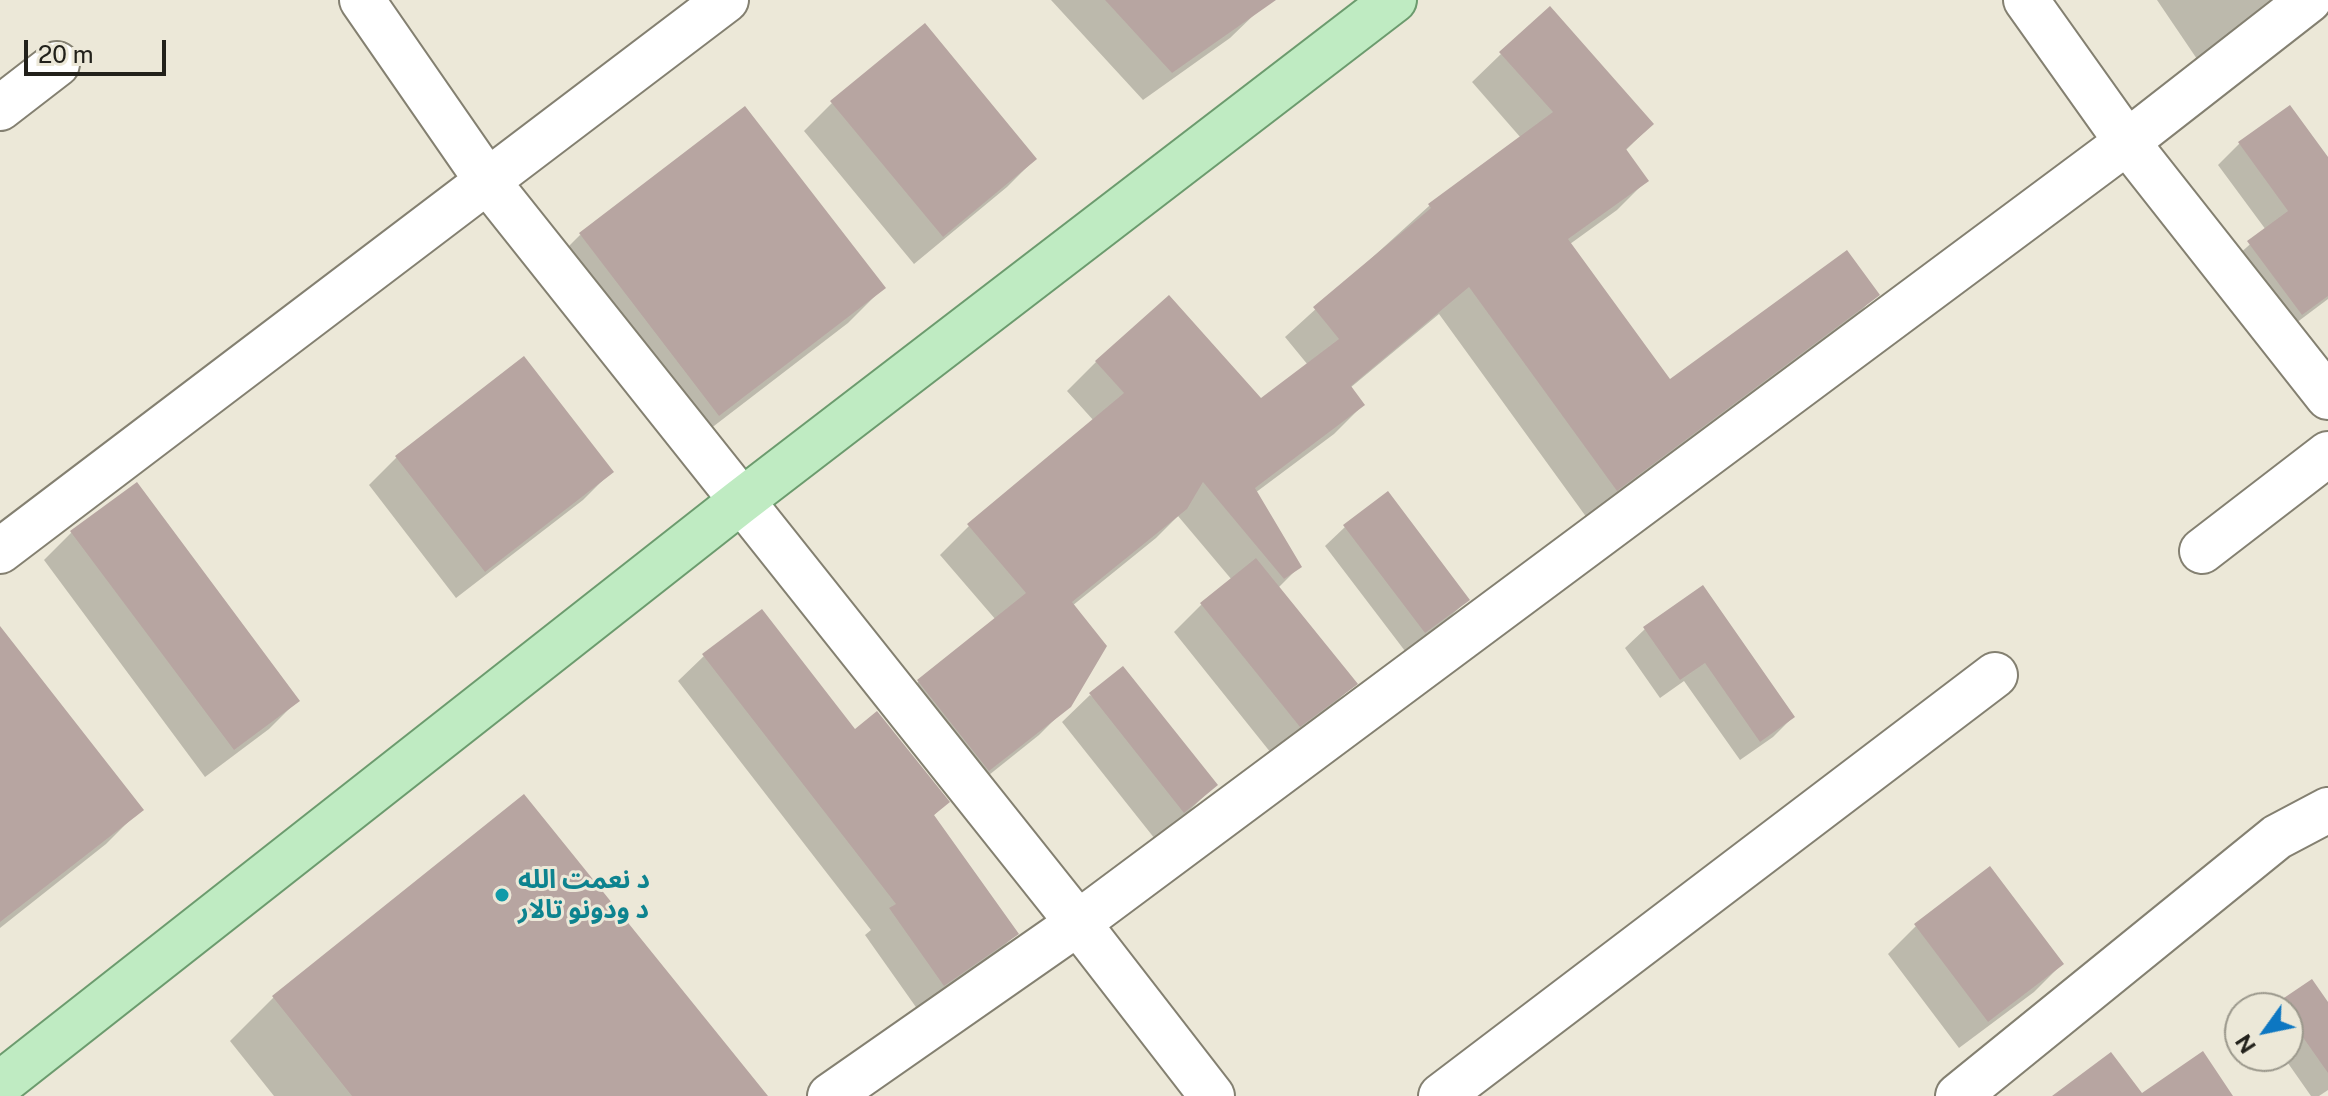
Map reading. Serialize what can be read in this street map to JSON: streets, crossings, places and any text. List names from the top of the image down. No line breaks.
{"places":["د نعمت الله د ودونو تالار"],"scale_bar":"20 m","north":"bottom left"}
